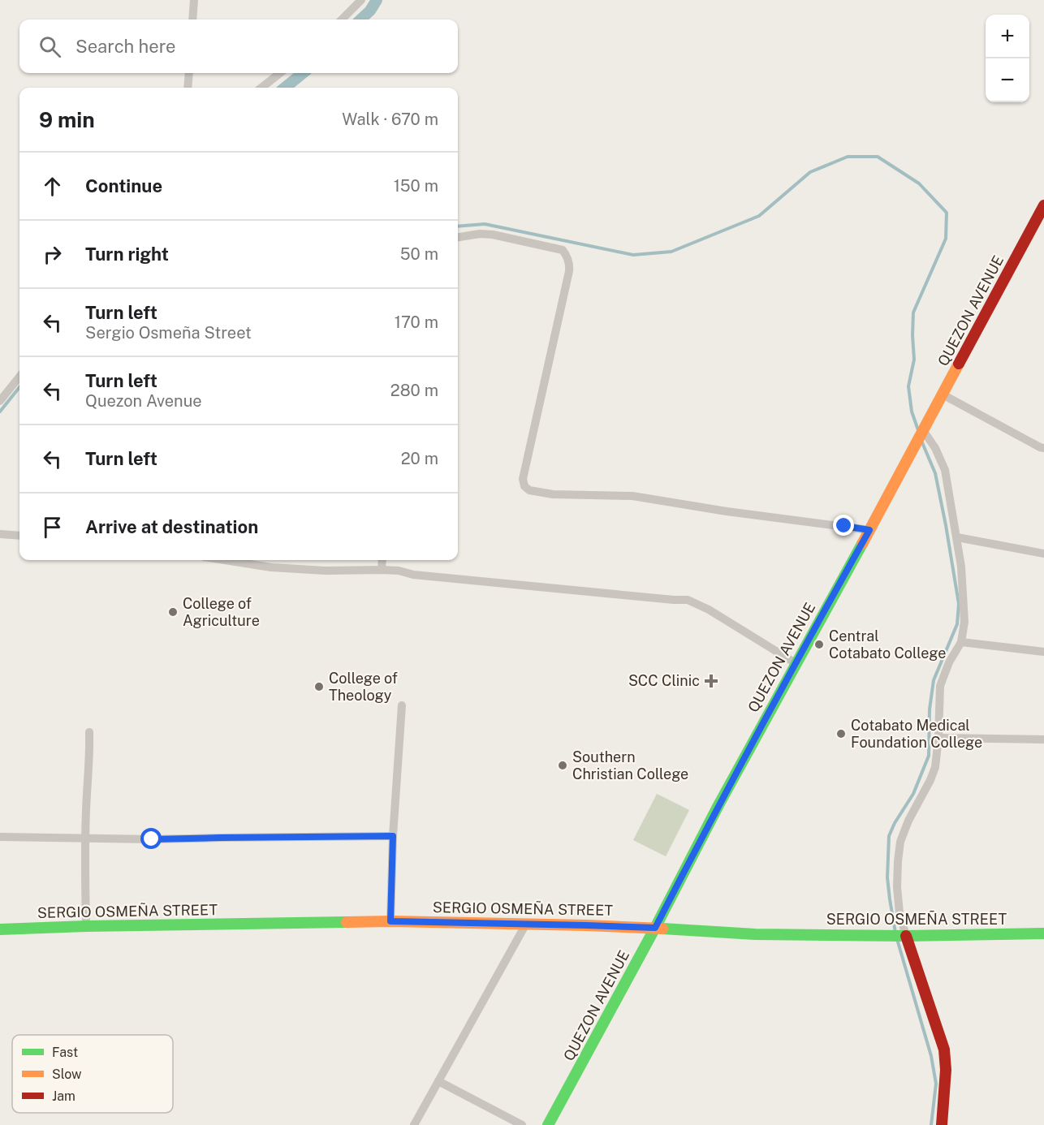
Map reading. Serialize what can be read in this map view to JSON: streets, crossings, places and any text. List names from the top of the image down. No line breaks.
{"streets":{"street":["QUEZON AVENUE","SERGIO OSMEÑA STREET"]},"crossings":[["QUEZON AVENUE","SERGIO OSMEÑA STREET"]],"places":{"other":["College of Agriculture","Central Cotabato College","College of Theology","Cotabato Medical Foundation College","Southern Christian College"],"health":["SCC Clinic"]},"legend":["Fast","Slow","Jam"],"page":{"map_buttons":["+","−"],"search":"Search here","heading":["9 min","Walk · 670 m"],"list":[["Continue","150 m"],["Turn right","50 m"],["Turn left","Sergio Osmeña Street","170 m"],["Turn left","Quezon Avenue","280 m"],["Turn left","20 m"],"Arrive at destination"]}}
